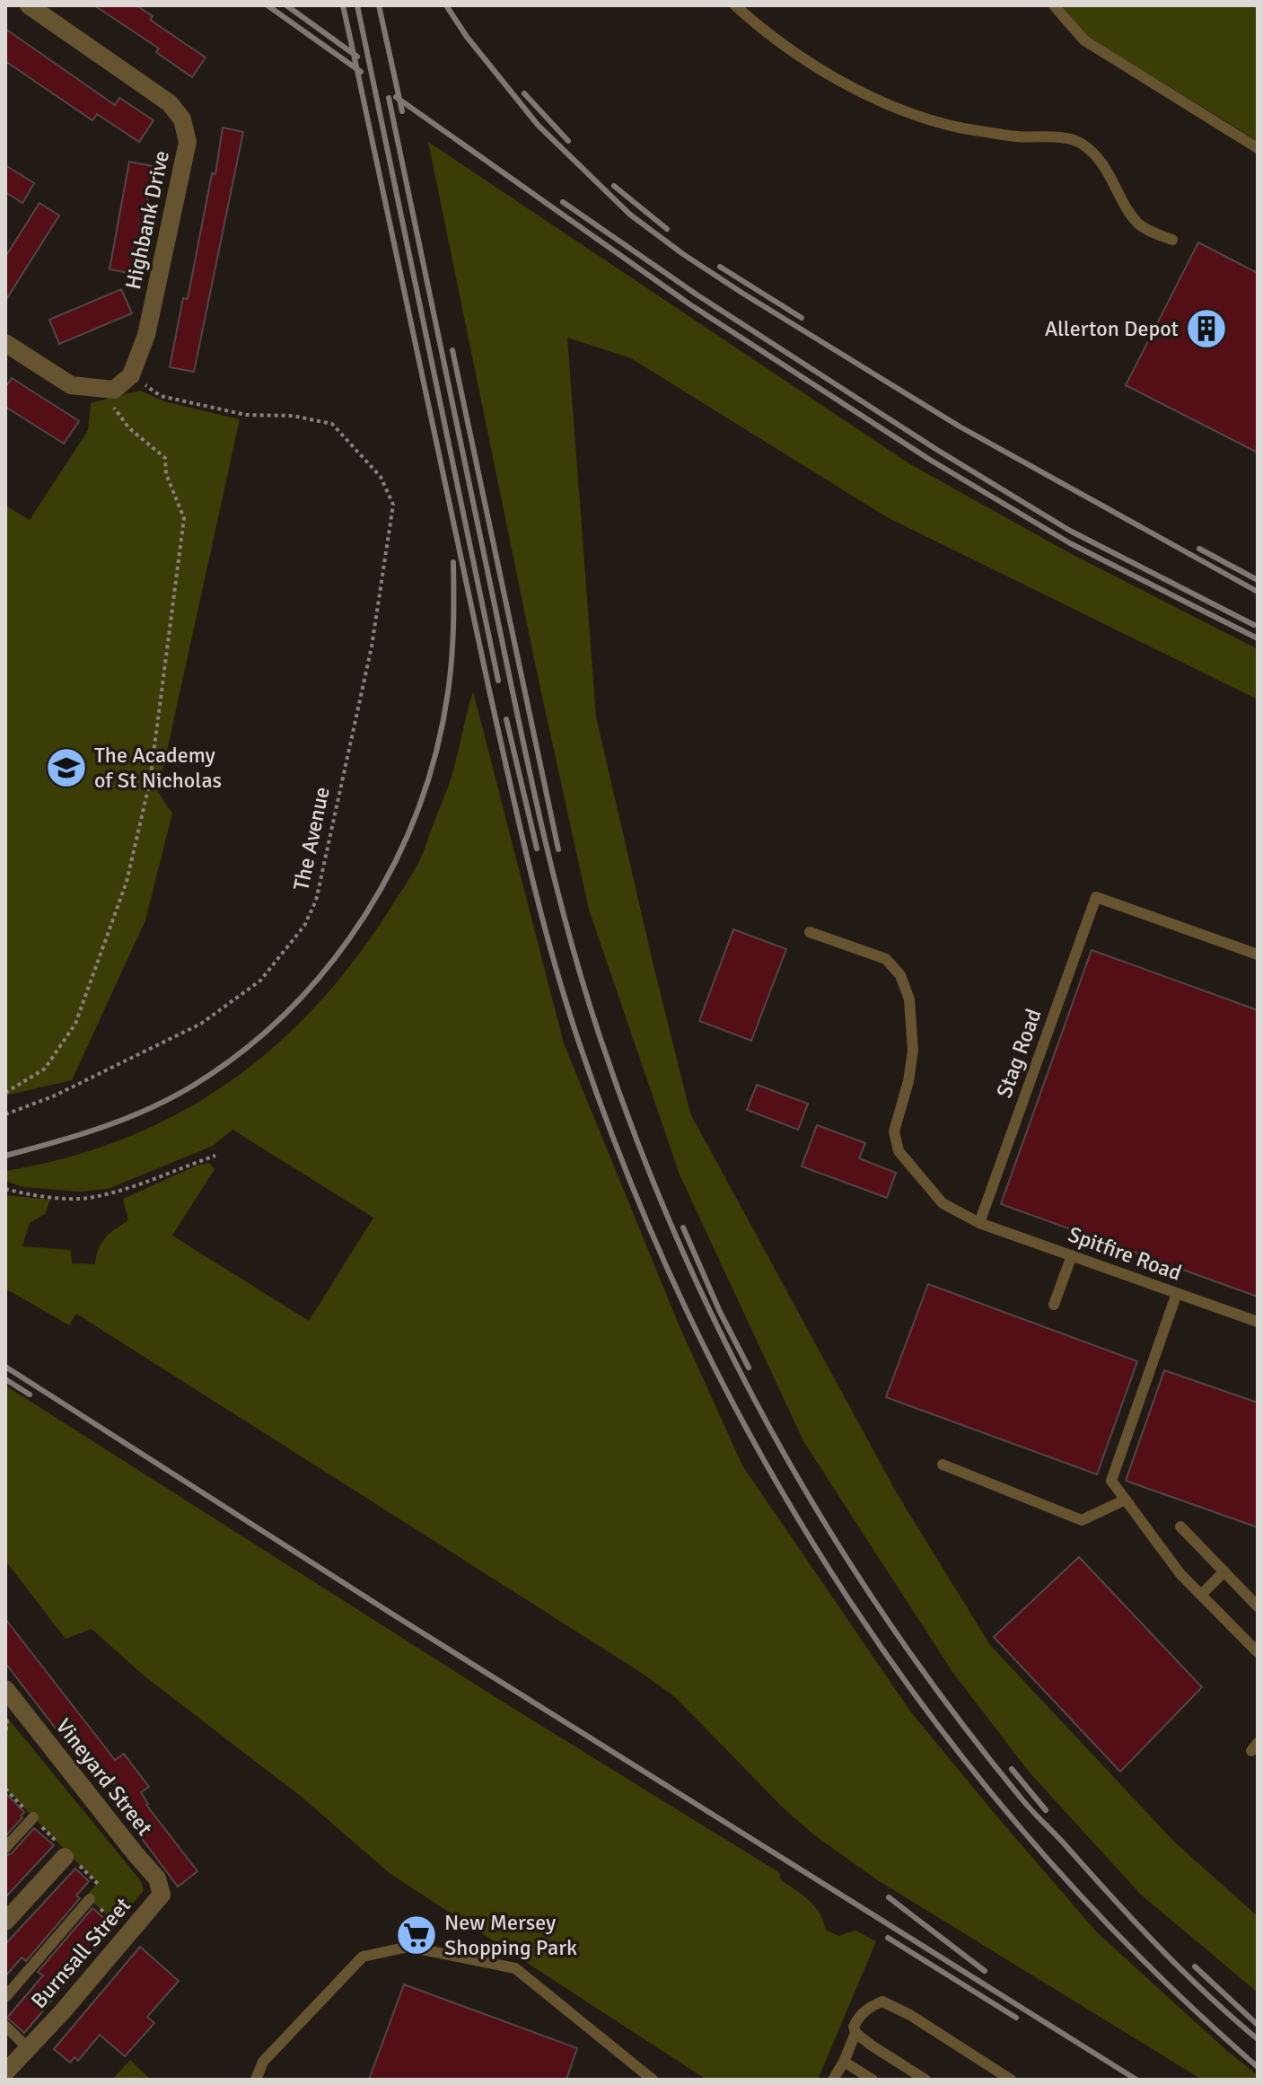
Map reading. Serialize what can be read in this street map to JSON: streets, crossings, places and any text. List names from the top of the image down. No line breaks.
{"streets":{"street":["Highbank Drive","Vineyard Street","Burnsall Street"],"lane":["Stag Road","Spitfire Road"],"path":["The Avenue"]},"crossings":[["Highbank Drive","The Avenue"],["Stag Road","Spitfire Road"],["Vineyard Street","Burnsall Street"]],"places":{"building":["Allerton Depot"],"school or university":["The Academy of St Nicholas"],"supermarket":["New Mersey Shopping Park"]}}
